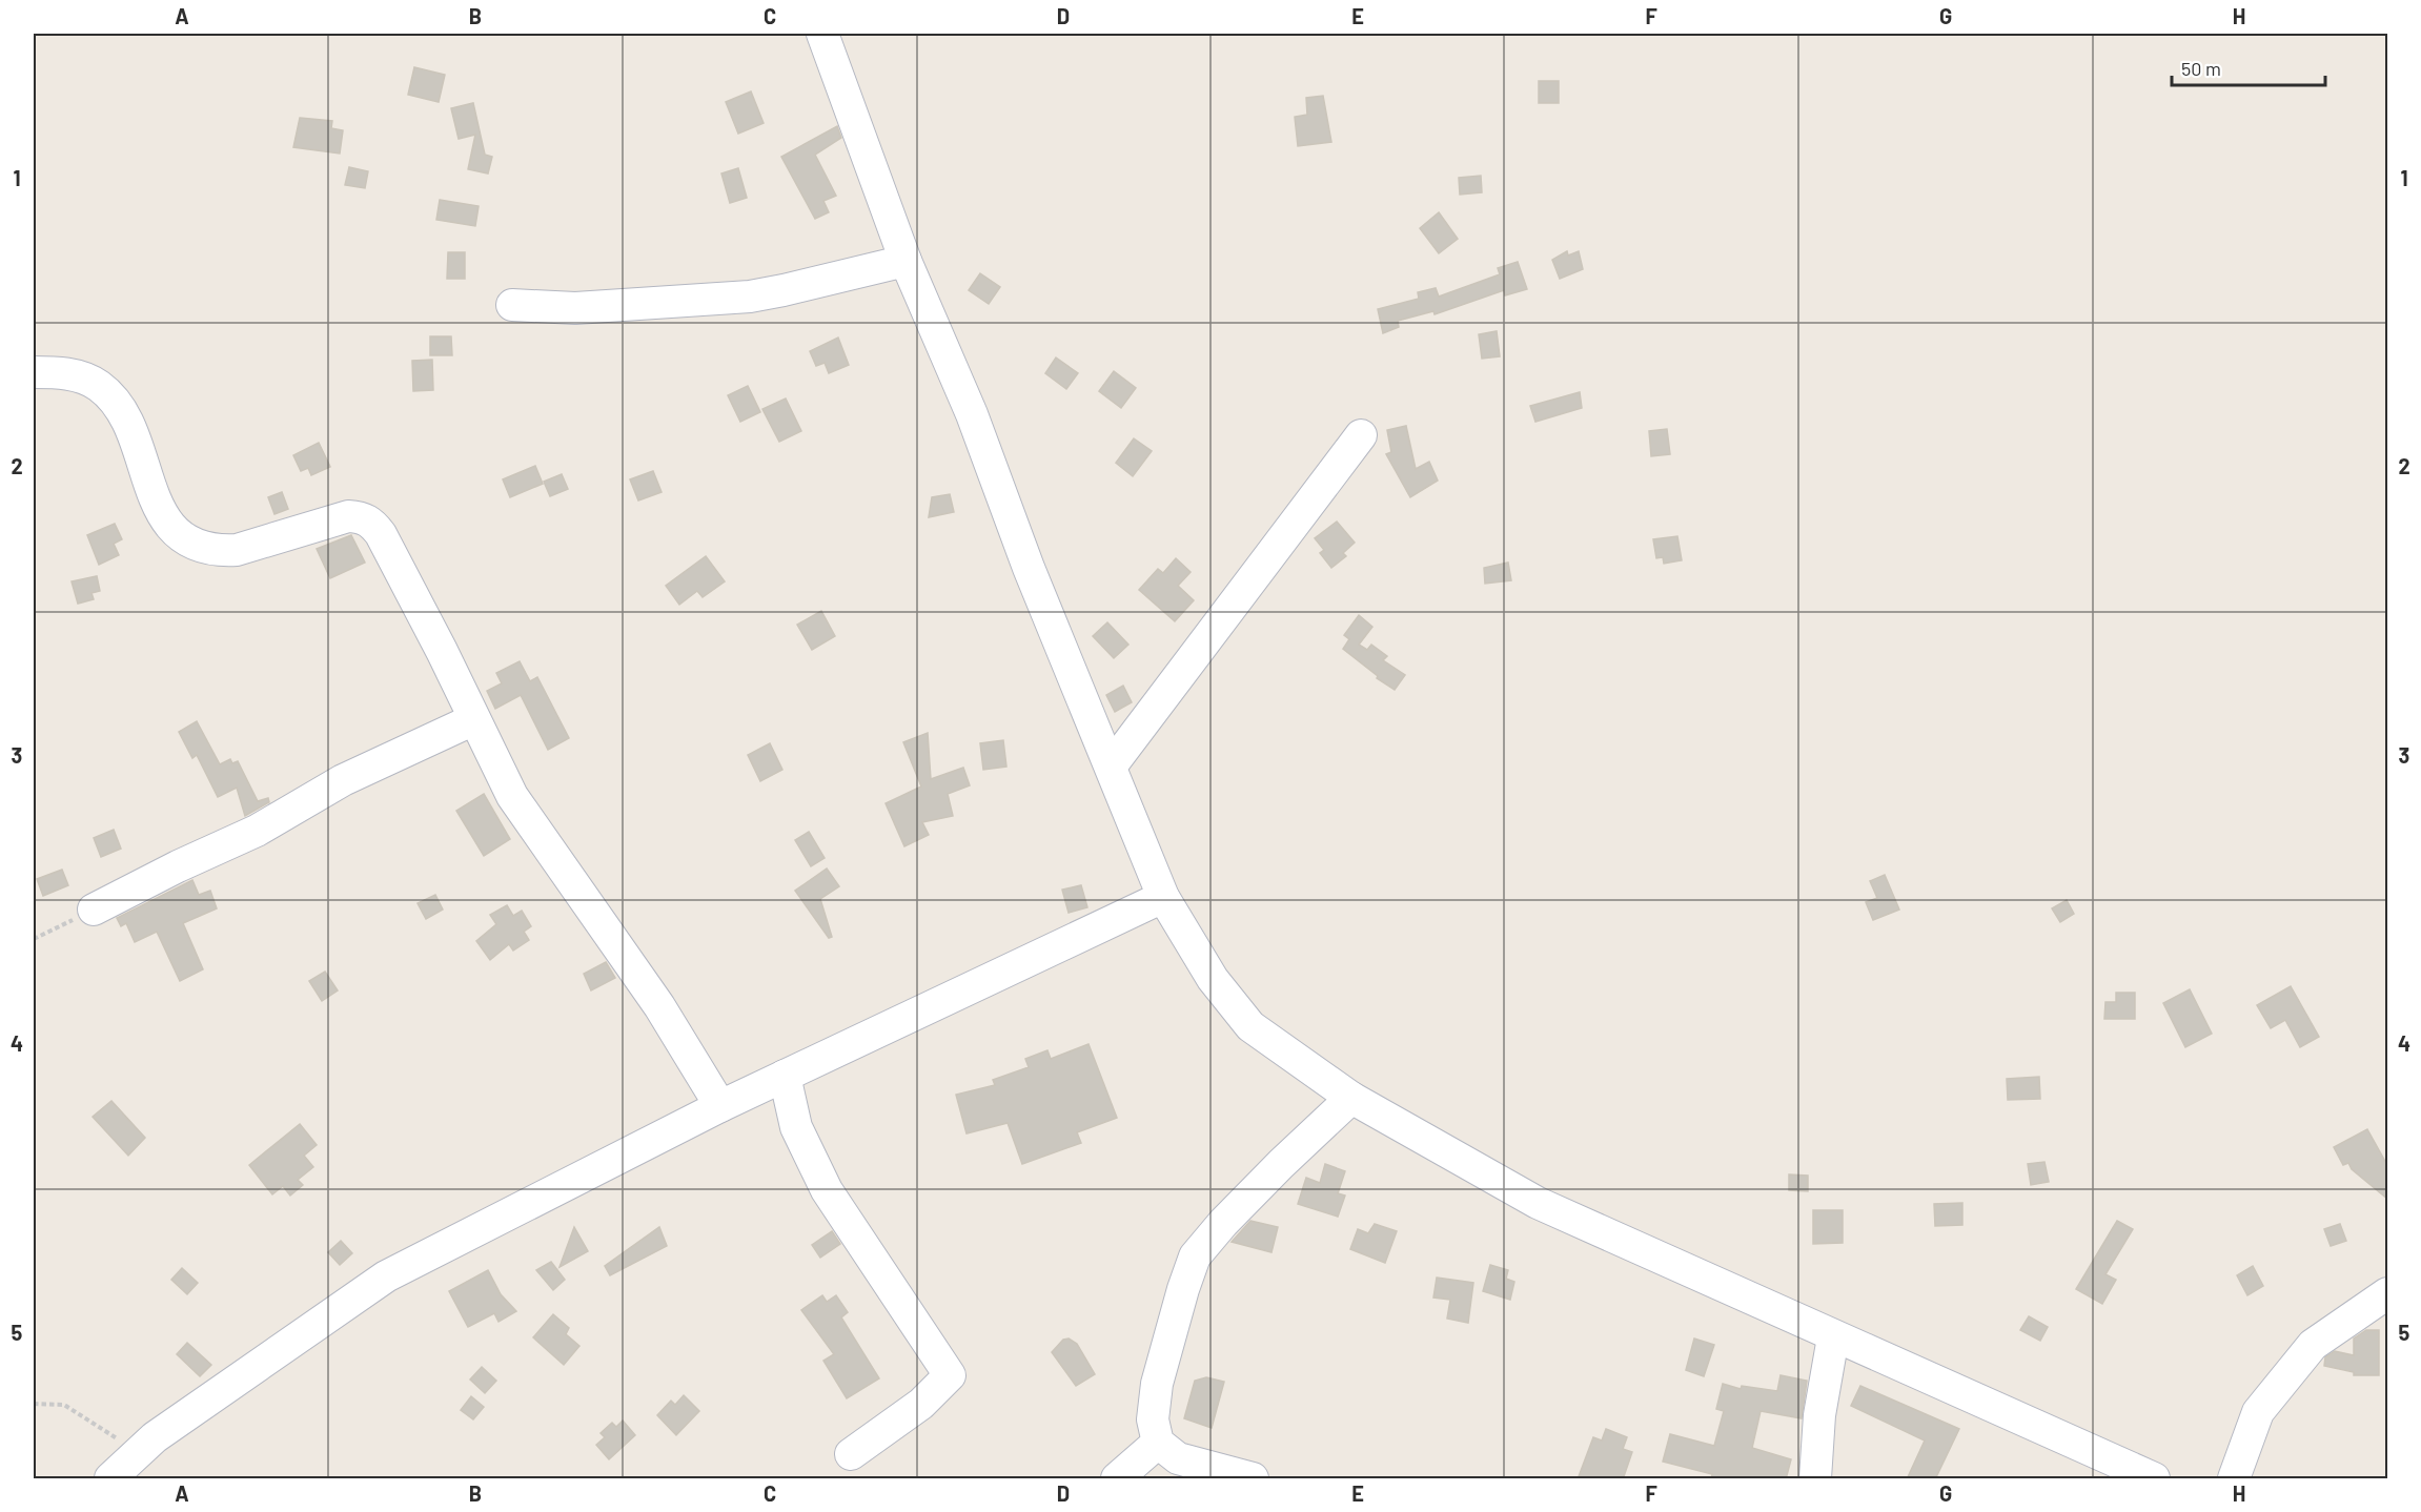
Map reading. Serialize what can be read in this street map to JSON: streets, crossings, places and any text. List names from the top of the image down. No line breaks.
{"scale_bar":"50 m","grid":{"columns":["A","B","C","D","E","F","G","H"],"rows":["1","2","3","4","5"]}}
